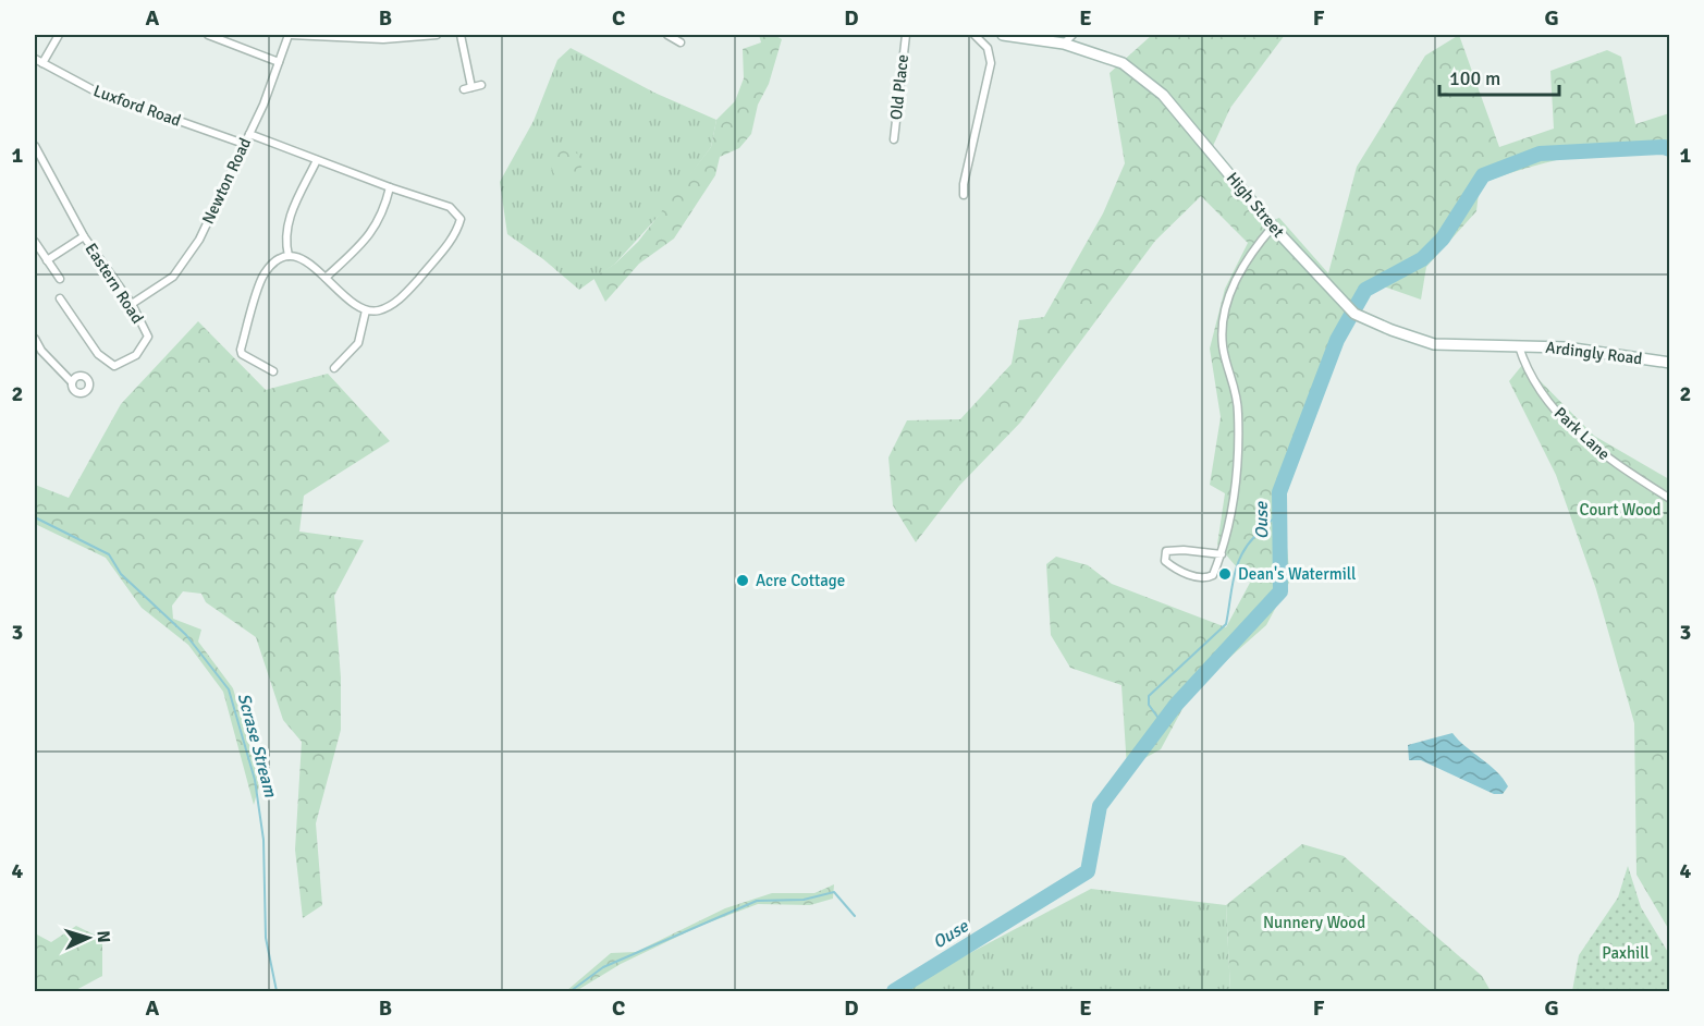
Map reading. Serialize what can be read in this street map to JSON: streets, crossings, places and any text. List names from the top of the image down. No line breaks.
{"streets":{"main road":["High Street","Ardingly Road"],"street":["Old Place","Luxford Road","Newton Road","Eastern Road","Park Lane"]},"crossings":[["Luxford Road","Newton Road"],["Newton Road","Eastern Road"],["High Street","Ardingly Road"],["High Street","Park Lane"],["Ardingly Road","Park Lane"]],"water":["Ouse","Scrase Stream"],"parks":["Court Wood","Nunnery Wood","Paxhill"],"places":["Dean's Watermill","Acre Cottage"],"scale_bar":"100 m","north":"right","grid":{"columns":["A","B","C","D","E","F","G"],"rows":["1","2","3","4"]}}
